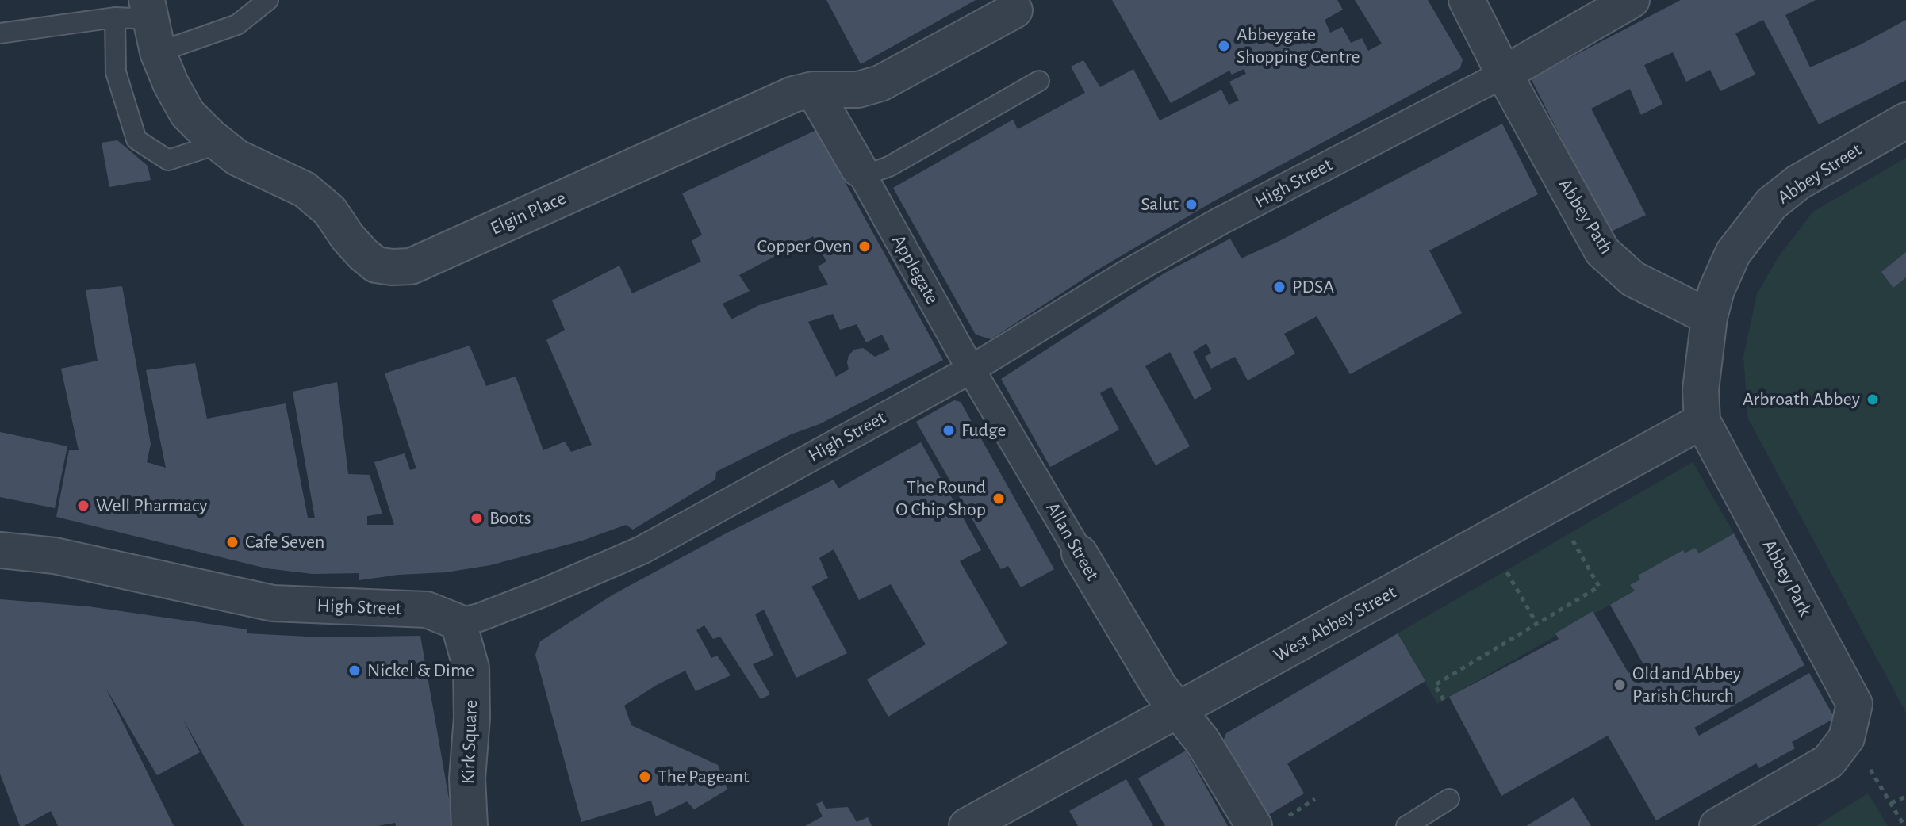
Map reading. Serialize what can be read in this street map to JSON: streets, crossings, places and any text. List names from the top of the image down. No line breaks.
{"streets":{"street":["Abbey Street","High Street","Elgin Place","Abbey Path","Applegate","Allan Street","Abbey Park","West Abbey Street","Kirk Square"]},"crossings":[["Abbey Street","Abbey Path"],["Abbey Street","Abbey Park"],["Abbey Street","West Abbey Street"],["High Street","Abbey Path"],["High Street","Applegate"],["High Street","Allan Street"],["High Street","Kirk Square"],["Elgin Place","Applegate"],["Applegate","Allan Street"],["Allan Street","West Abbey Street"],["Abbey Park","West Abbey Street"]],"places":["Abbeygate Shopping Centre","Salut","Copper Oven","PDSA","Arbroath Abbey","Fudge","The Round O Chip Shop","Well Pharmacy","Boots","Cafe Seven","Nickel & Dime","Old and Abbey Parish Church","The Pageant"]}
